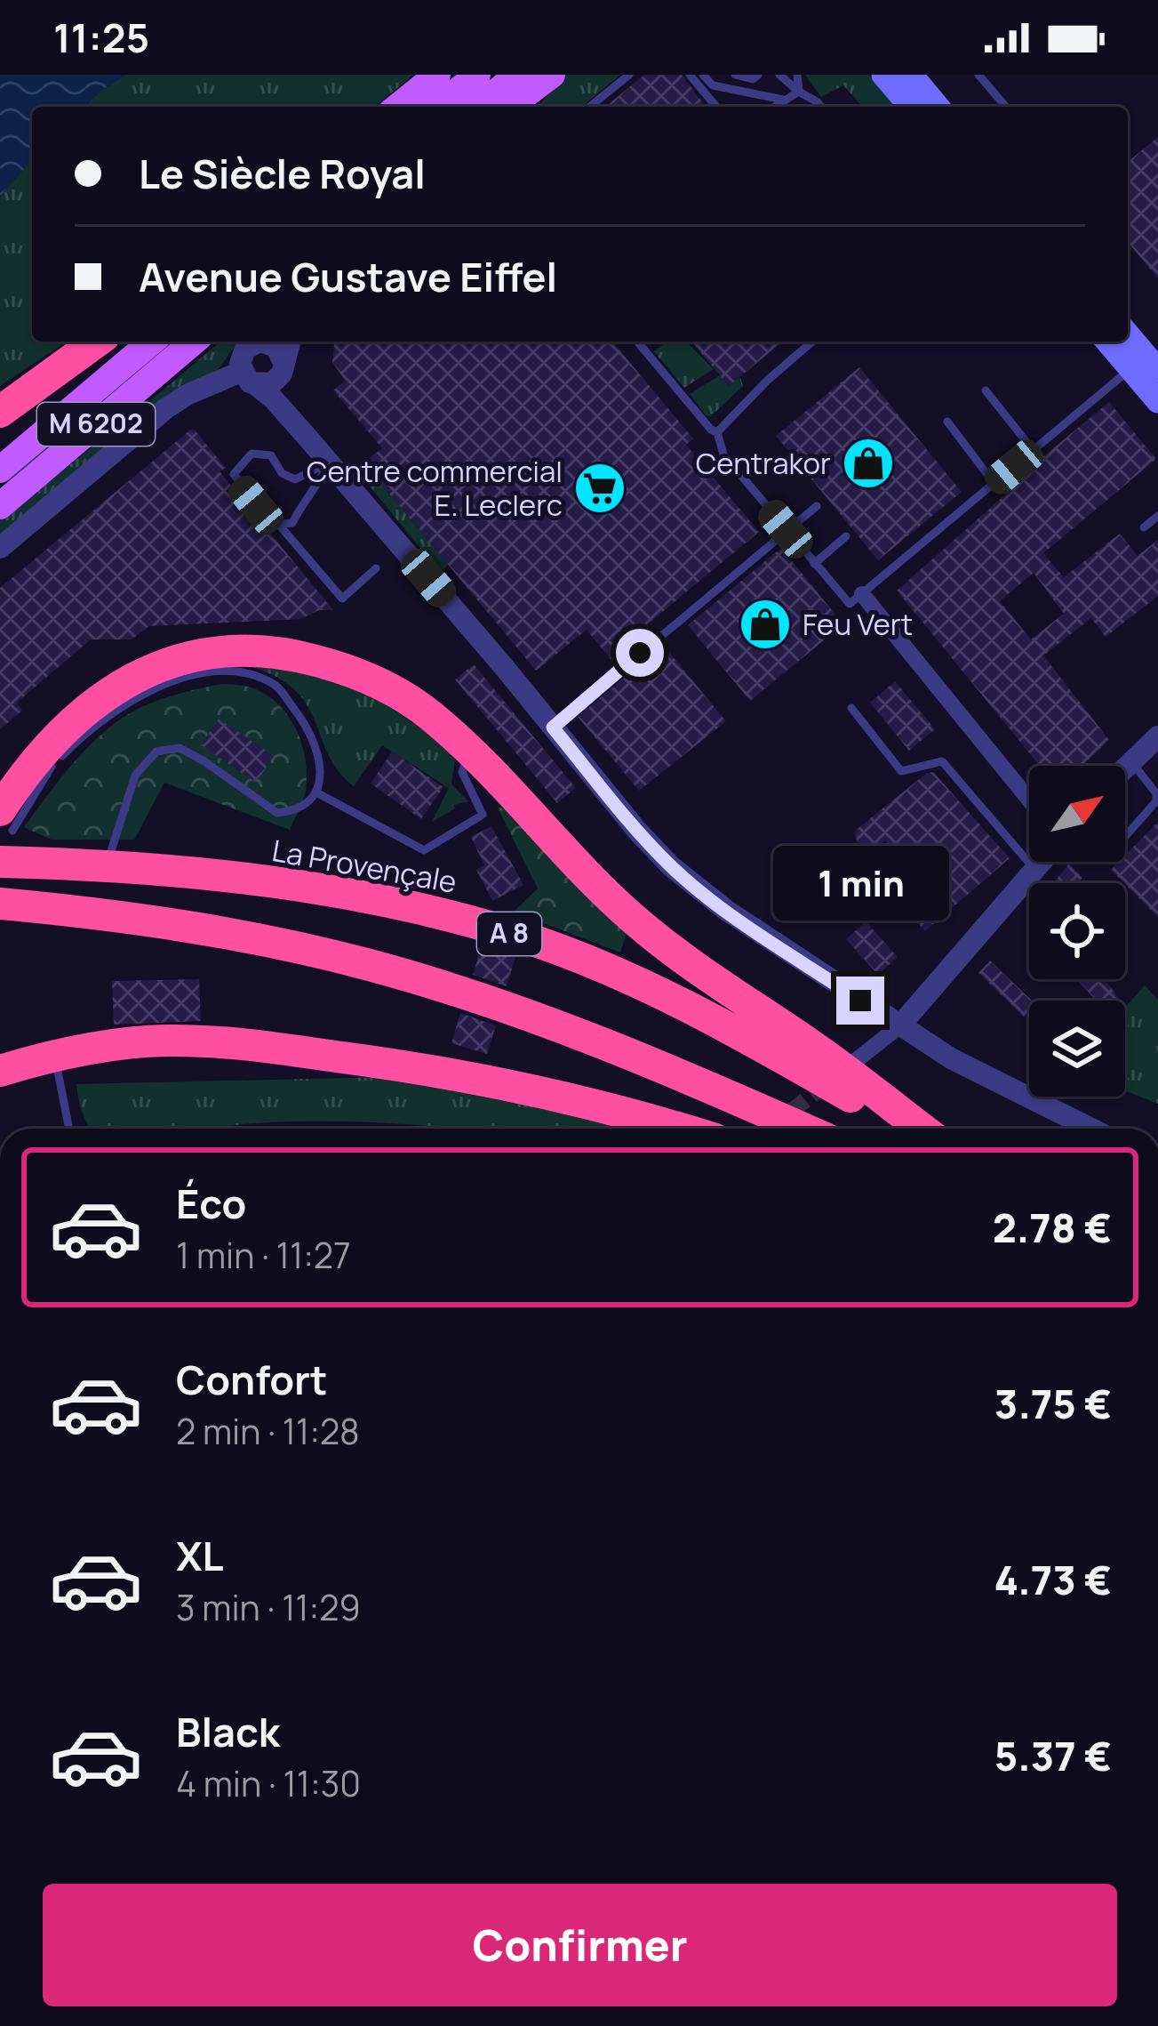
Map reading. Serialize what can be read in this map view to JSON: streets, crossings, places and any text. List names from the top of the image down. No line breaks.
{"streets":{"highway":["La Provençale","A 8"],"main road":["M 6202"]},"places":{"shop":["Centrakor","Feu Vert"],"supermarket":["Centre commercial E. Leclerc"]},"north":"top right","page":{"status":"11:25","banner":["Le Siècle Royal","Avenue Gustave Eiffel"],"bubble":"1 min","list":[{"name":"Éco","note":"1 min · 11:27","value":"2.78 €"},{"name":"Confort","note":"2 min · 11:28","value":"3.75 €"},{"name":"XL","note":"3 min · 11:29","value":"4.73 €"},{"name":"Black","note":"4 min · 11:30","value":"5.37 €"}],"buttons":"Confirmer"}}
